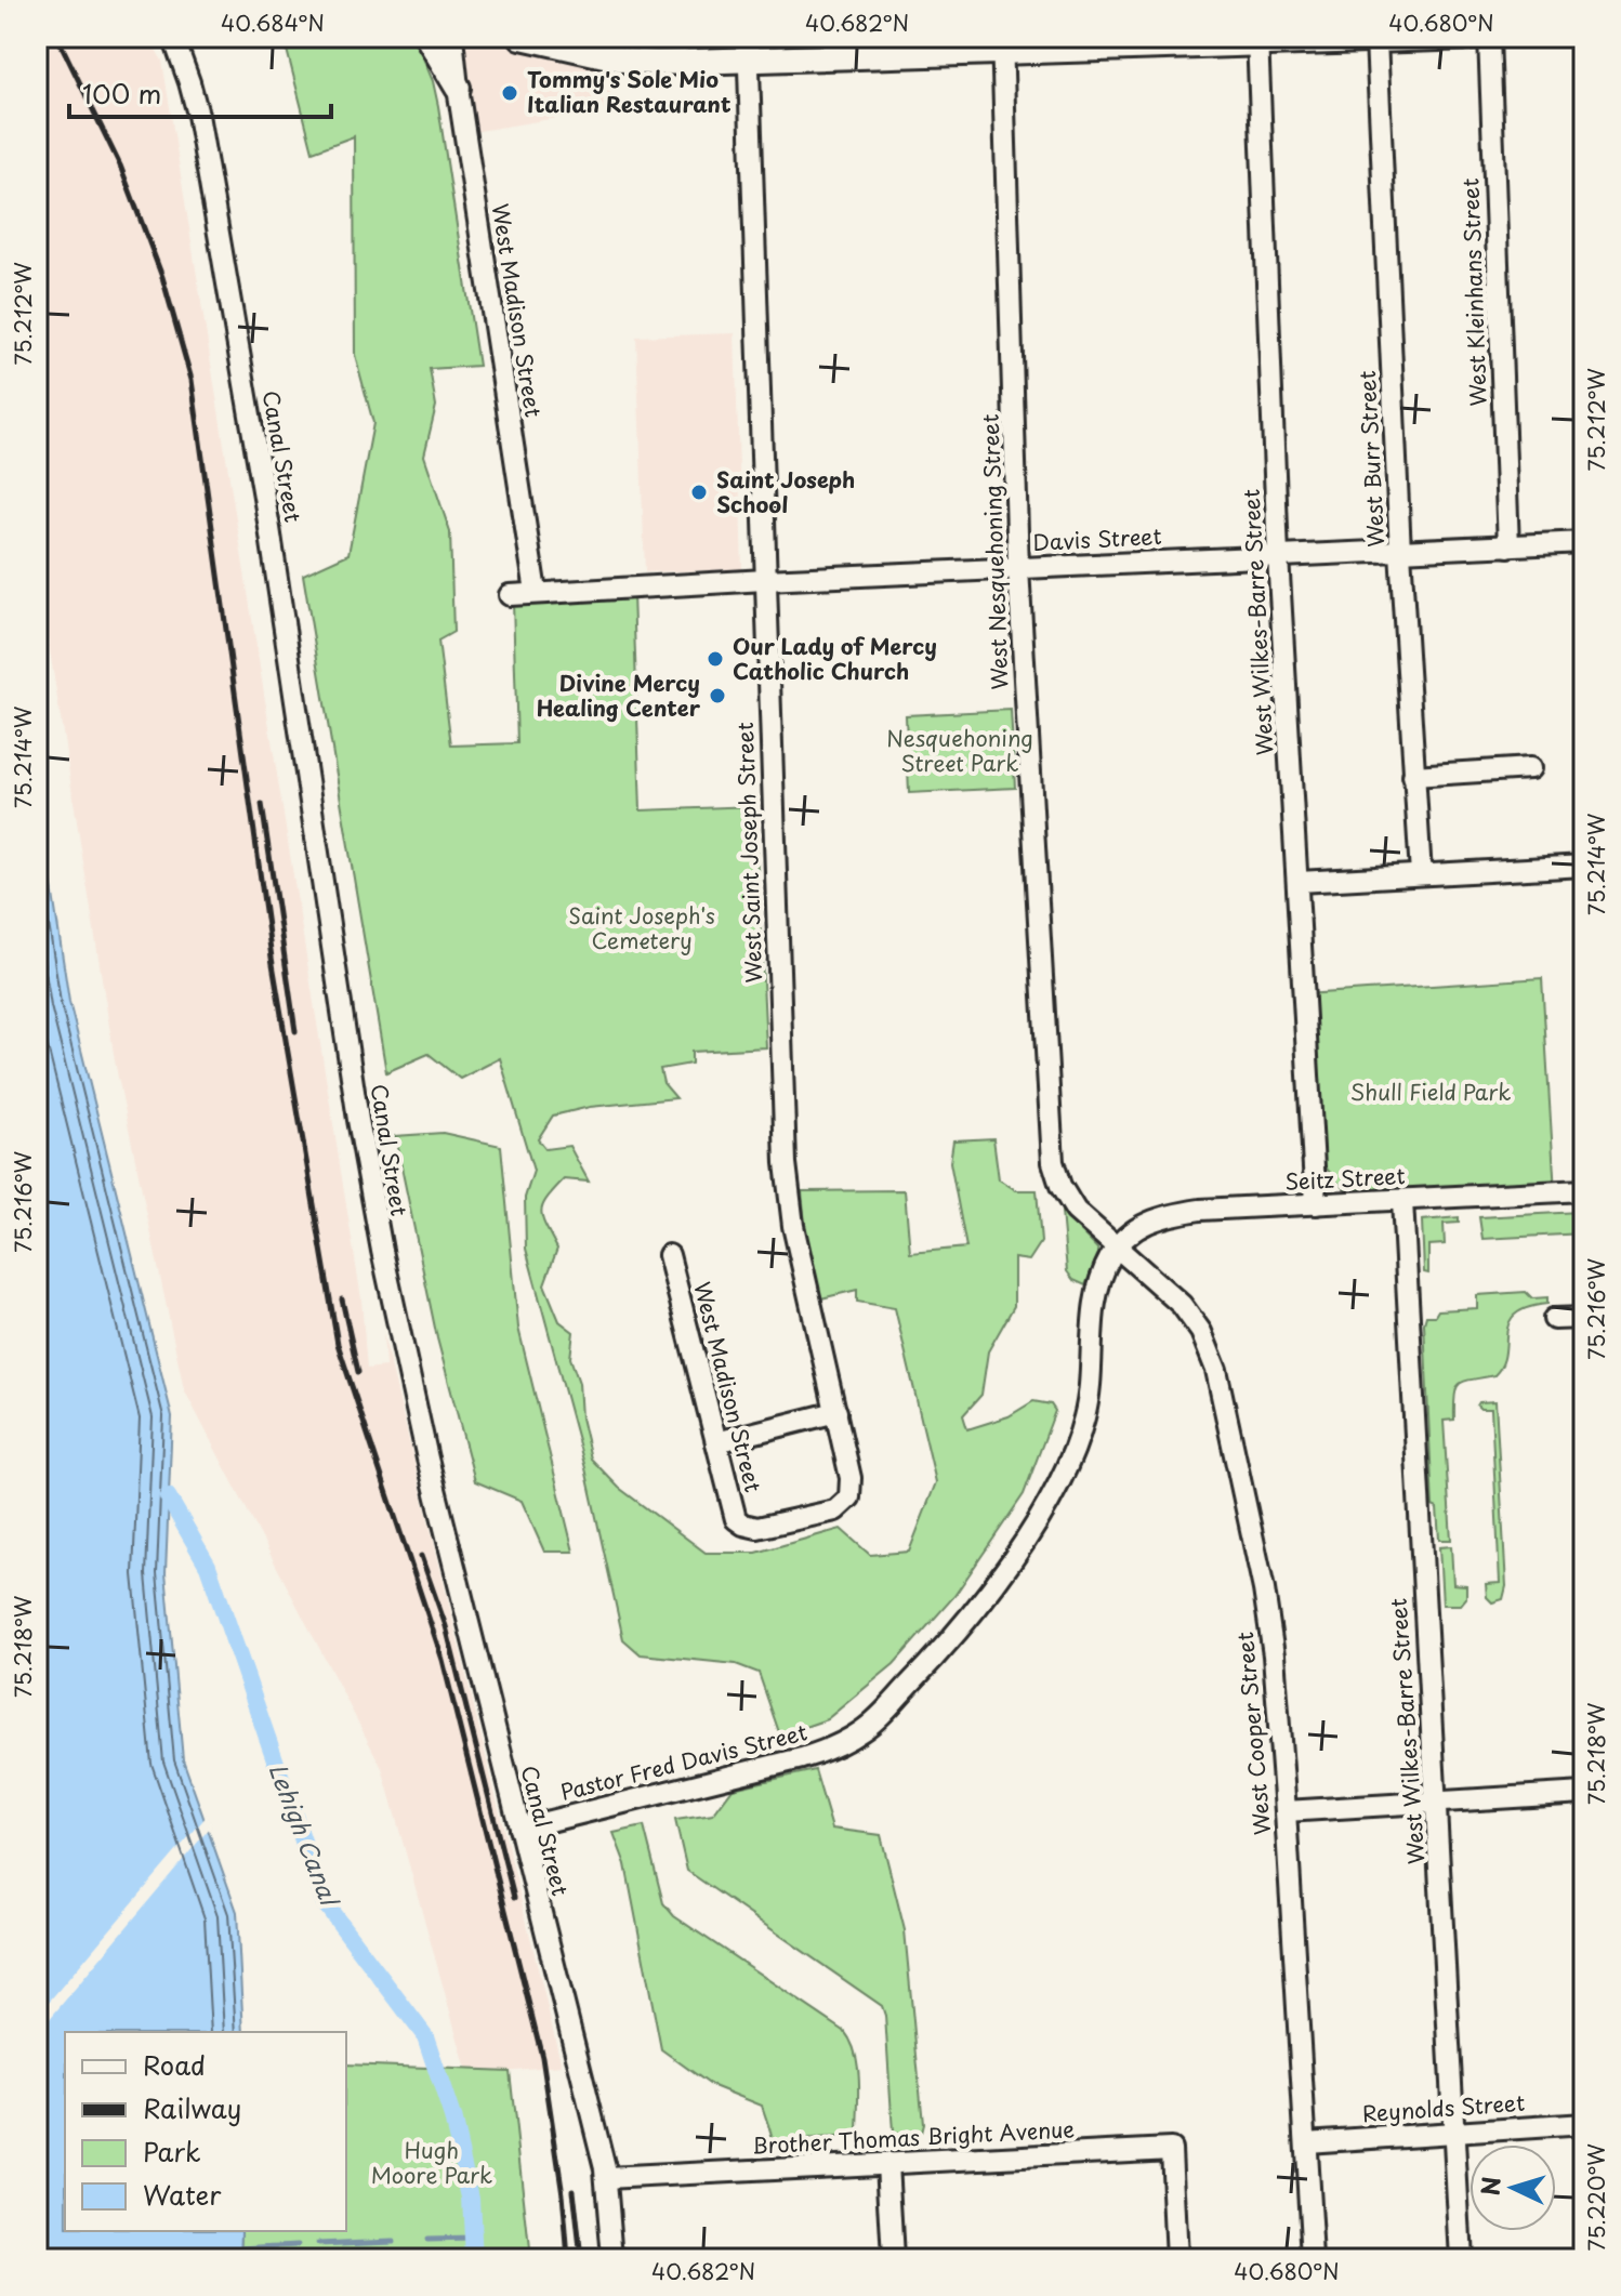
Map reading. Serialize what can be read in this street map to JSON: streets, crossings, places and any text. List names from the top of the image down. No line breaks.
{"streets":{"street":["West Kleinhans Street","West Madison Street","Canal Street","West Burr Street","Davis Street","West Nesquehoning Street","West Wilkes-Barre Street","West Saint Joseph Street","Seitz Street","West Cooper Street","Pastor Fred Davis Street","Reynolds Street","Brother Thomas Bright Avenue"]},"crossings":[["West Kleinhans Street","Davis Street"],["West Madison Street","Davis Street"],["West Madison Street","West Saint Joseph Street"],["Canal Street","Pastor Fred Davis Street"],["Canal Street","Brother Thomas Bright Avenue"],["West Burr Street","Davis Street"],["Davis Street","West Nesquehoning Street"],["Davis Street","West Wilkes-Barre Street"],["Davis Street","West Saint Joseph Street"],["West Nesquehoning Street","Seitz Street"],["West Nesquehoning Street","West Cooper Street"],["West Nesquehoning Street","Pastor Fred Davis Street"],["West Wilkes-Barre Street","Seitz Street"],["West Wilkes-Barre Street","Reynolds Street"],["Seitz Street","West Cooper Street"],["Seitz Street","Pastor Fred Davis Street"],["West Cooper Street","Pastor Fred Davis Street"],["West Cooper Street","Reynolds Street"]],"water":["Lehigh Canal"],"parks":["Nesquehoning Street Park","Saint Joseph's Cemetery","Shull Field Park","Hugh Moore Park"],"places":["Tommy's Sole Mio Italian Restaurant","Saint Joseph School","Our Lady of Mercy Catholic Church","Divine Mercy Healing Center"],"legend":["Road","Railway","Park","Water"],"scale_bar":"100 m","north":"left","coordinates":["40.684°N","40.682°N","40.680°N","75.212°W","75.214°W","75.216°W","75.218°W","75.220°W"]}
